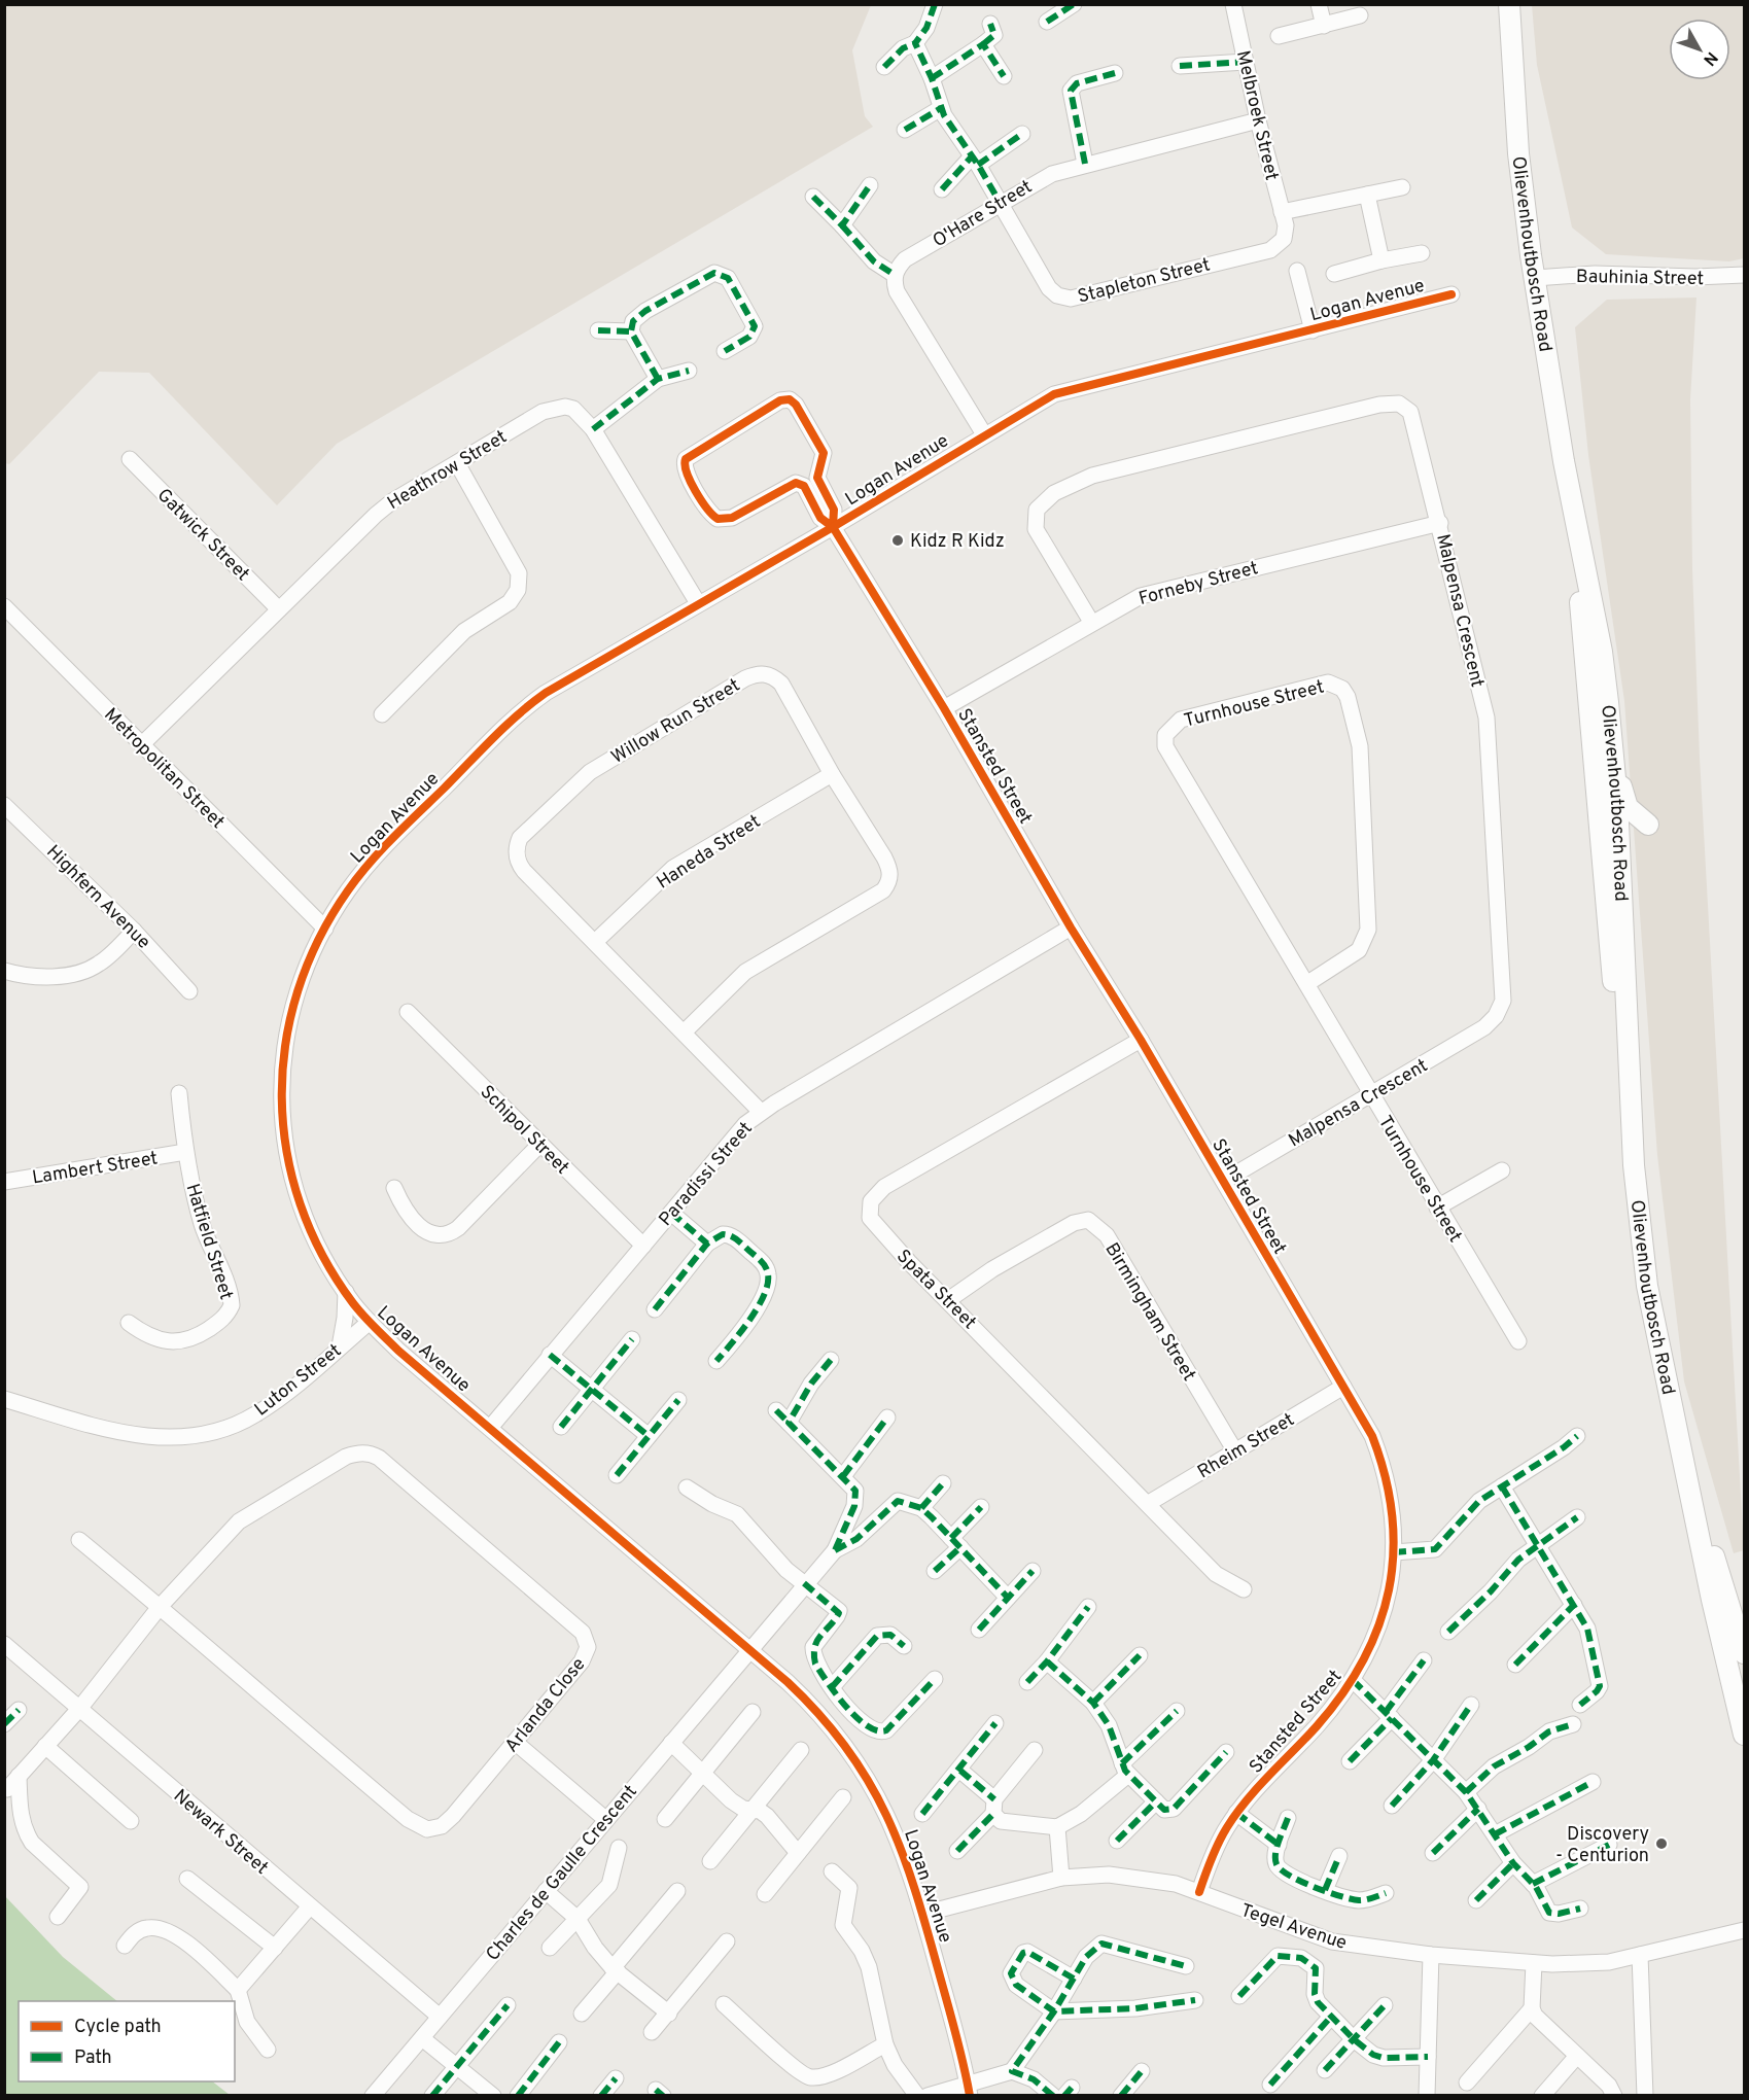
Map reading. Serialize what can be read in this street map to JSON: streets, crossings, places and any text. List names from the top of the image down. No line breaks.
{"streets":{"main road":["Olievenhoutbosch Road"],"street":["Melbroek Street","O'Hare Street","Bauhinia Street","Stapleton Street","Logan Avenue","Heathrow Street","Gatwick Street","Forneby Street","Malpensa Crescent","Turnhouse Street","Willow Run Street","Stansted Street","Metropolitan Street","Haneda Street","Highfern Avenue","Schipol Street","Lambert Street","Paradissi Street","Hatfield Street","Spata Street","Birmingham Street","Luton Street","Rheim Street","Arlanda Close","Newark Street","Charles de Gaulle Crescent","Tegel Avenue"]},"crossings":[["Melbroek Street","O'Hare Street"],["Melbroek Street","Stapleton Street"],["O'Hare Street","Stapleton Street"],["Olievenhoutbosch Road","Bauhinia Street"],["Logan Avenue","Heathrow Street"],["Logan Avenue","Stansted Street"],["Logan Avenue","Metropolitan Street"],["Logan Avenue","Paradissi Street"],["Logan Avenue","Luton Street"],["Logan Avenue","Charles de Gaulle Crescent"],["Logan Avenue","Tegel Avenue"],["Heathrow Street","Gatwick Street"],["Heathrow Street","Metropolitan Street"],["Forneby Street","Malpensa Crescent"],["Forneby Street","Stansted Street"],["Malpensa Crescent","Turnhouse Street"],["Malpensa Crescent","Stansted Street"],["Willow Run Street","Haneda Street"],["Willow Run Street","Paradissi Street"],["Stansted Street","Paradissi Street"],["Stansted Street","Spata Street"],["Stansted Street","Rheim Street"],["Stansted Street","Tegel Avenue"],["Schipol Street","Paradissi Street"],["Lambert Street","Hatfield Street"],["Spata Street","Birmingham Street"],["Spata Street","Rheim Street"],["Birmingham Street","Rheim Street"],["Arlanda Close","Newark Street"],["Newark Street","Charles de Gaulle Crescent"]],"places":["Kidz R Kidz","Discovery - Centurion"],"legend":["Cycle path","Path"],"north":"bottom right"}
